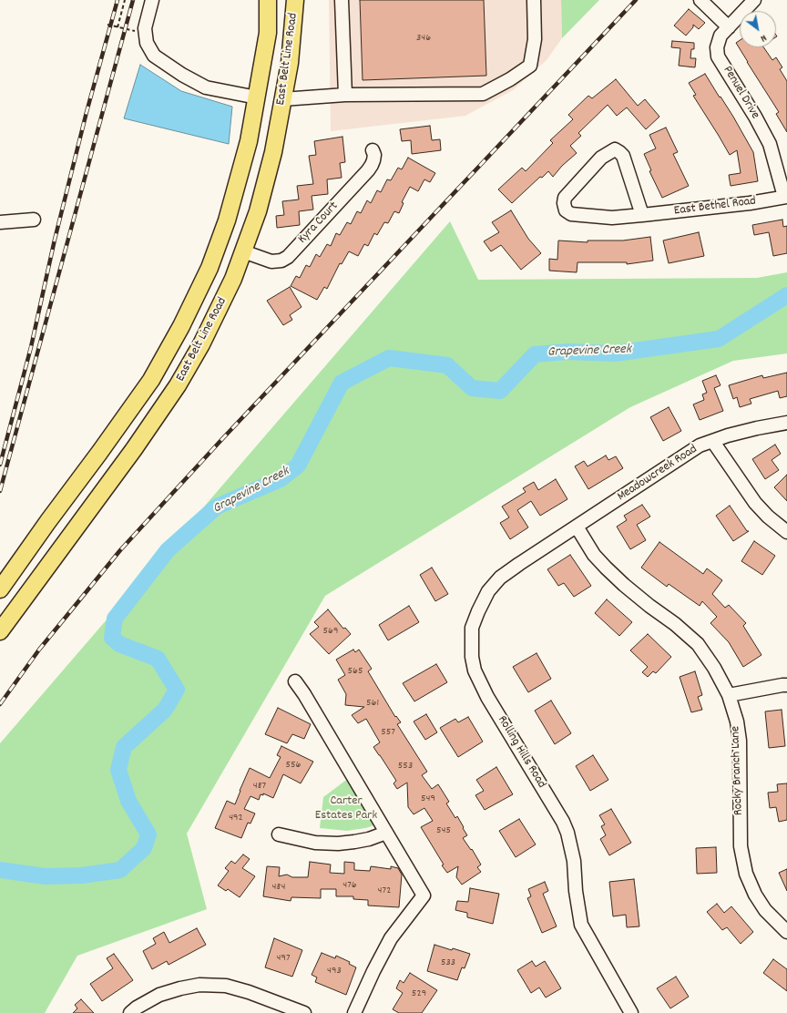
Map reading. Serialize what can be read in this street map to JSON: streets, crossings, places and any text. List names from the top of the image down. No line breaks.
{"streets":{"main road":["East Belt Line Road"],"street":["Penuel Drive","East Bethel Road","Kyra Court","Meadowcreek Road","Rolling Hills Road","Rocky Branch Lane"]},"crossings":[["East Belt Line Road","Kyra Court"],["Penuel Drive","East Bethel Road"],["Meadowcreek Road","Rolling Hills Road"],["Meadowcreek Road","Rocky Branch Lane"],["Rolling Hills Road","Rocky Branch Lane"]],"water":["Grapevine Creek"],"parks":["Carter Estates Park"],"house_numbers":["346","569","565","561","557","556","553","487","549","492","545","476","484","472","497","533","493","529"],"north":"bottom right"}
